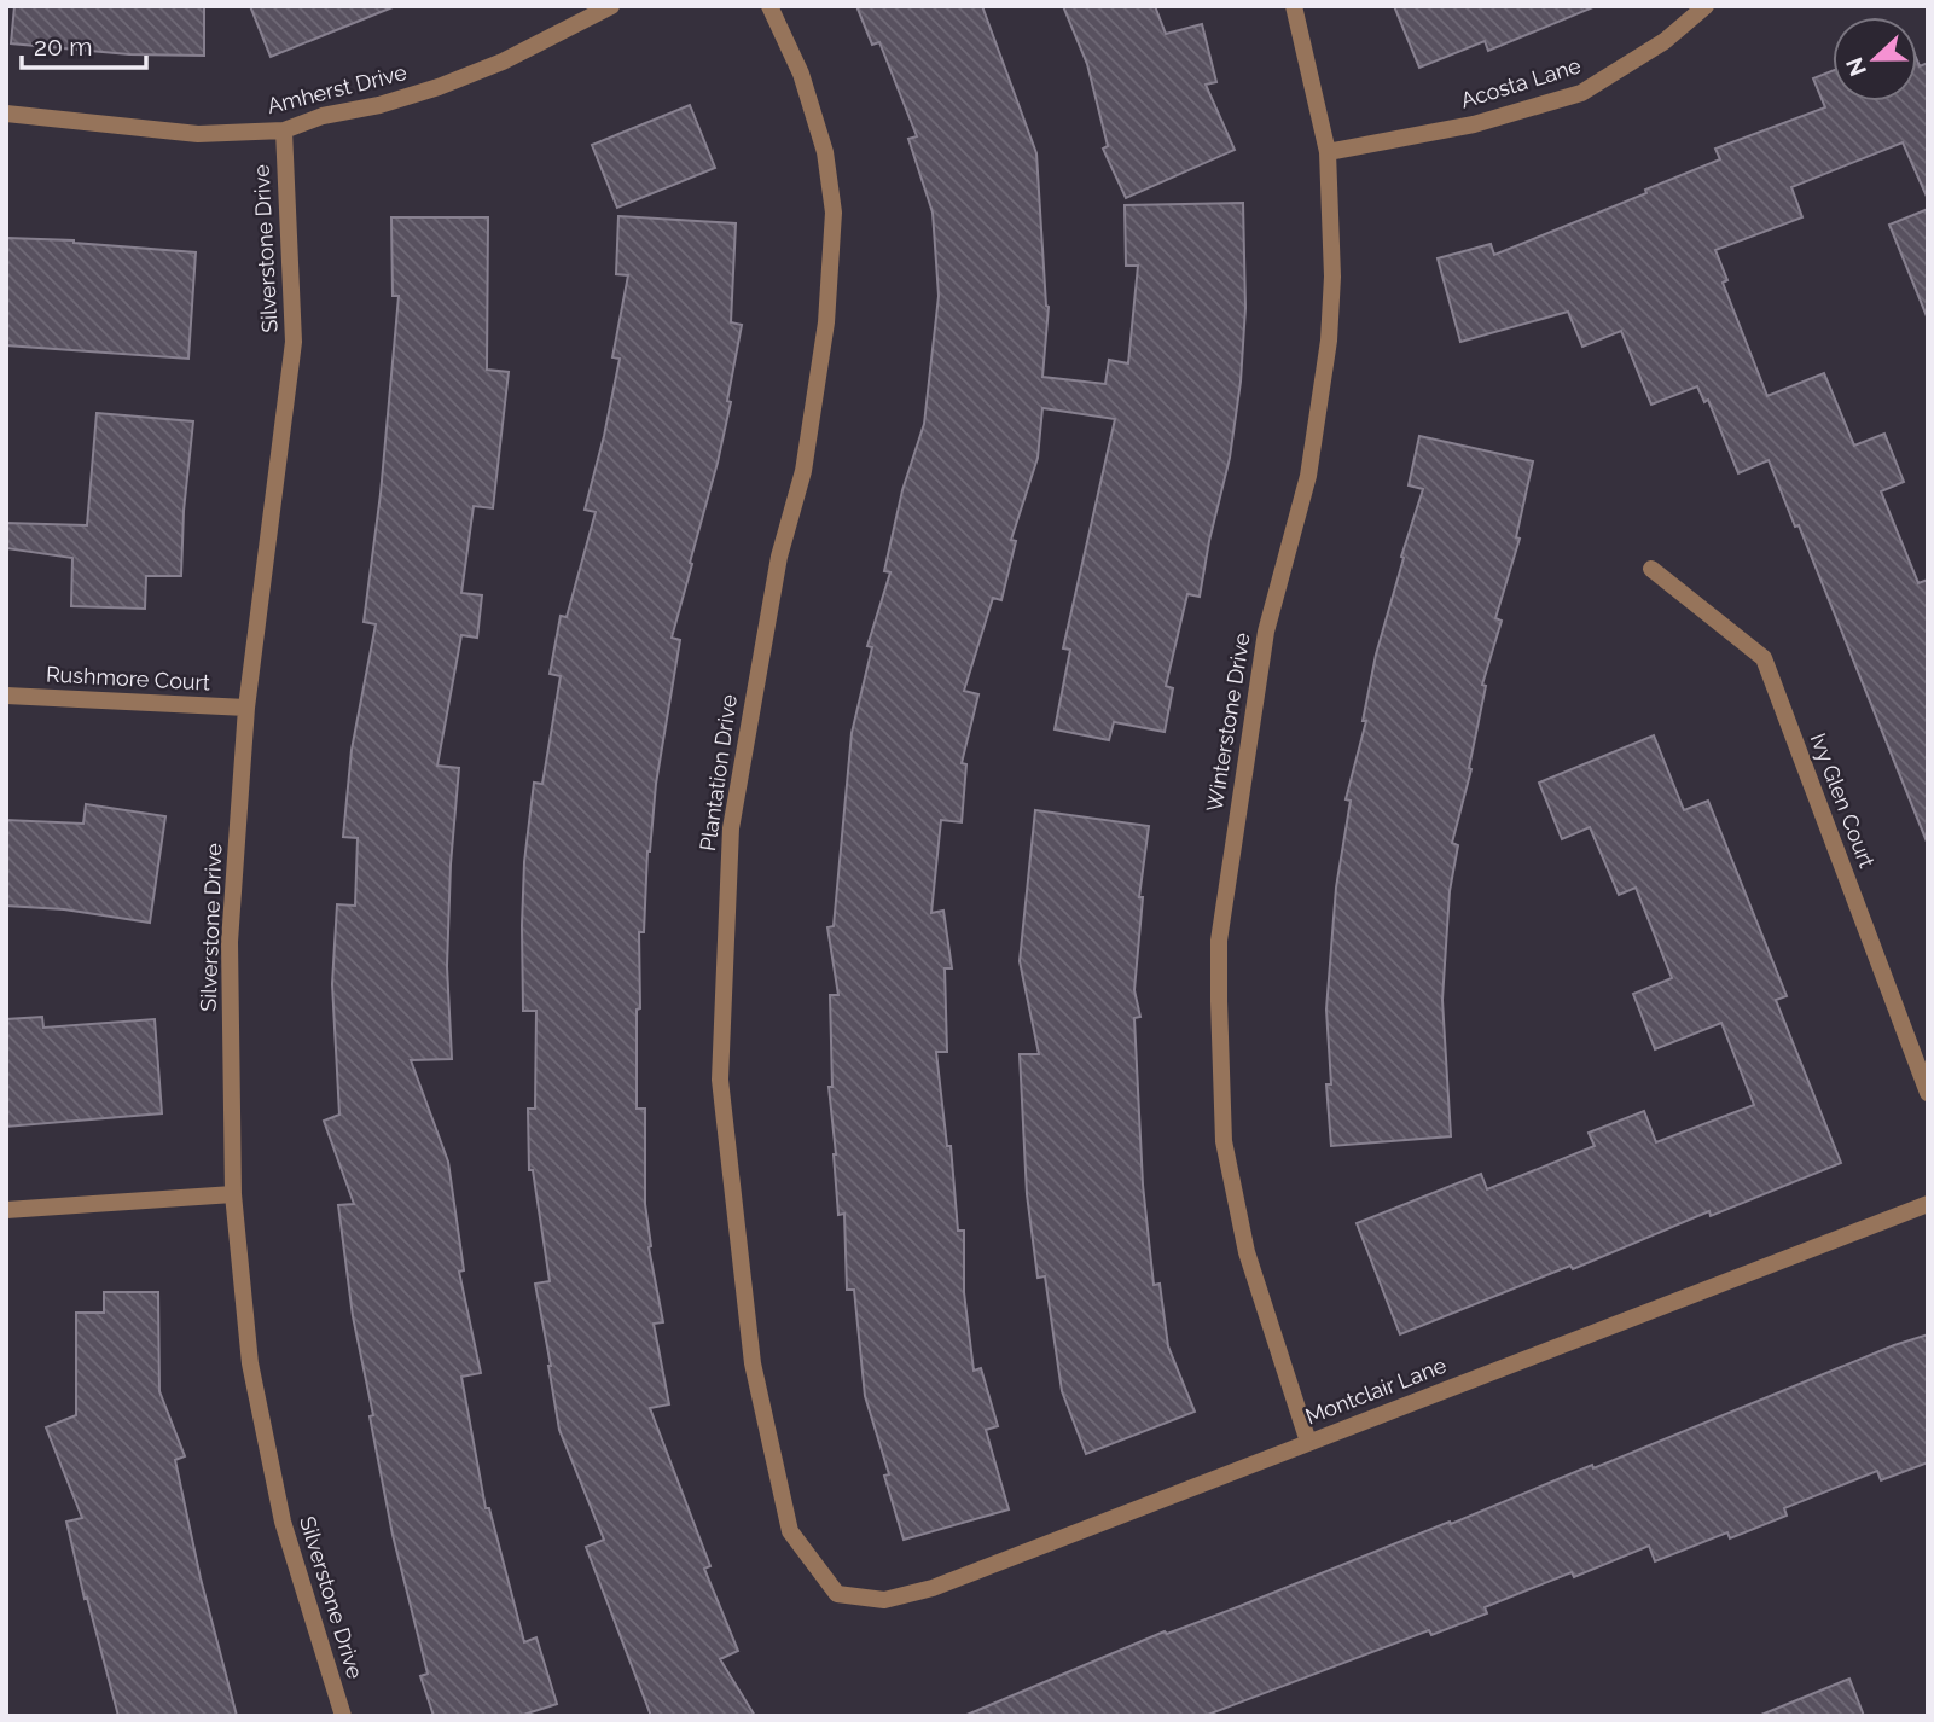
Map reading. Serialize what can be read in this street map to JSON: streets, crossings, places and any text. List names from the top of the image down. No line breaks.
{"streets":{"street":["Acosta Lane","Amherst Drive","Silverstone Drive","Rushmore Court","Winterstone Drive","Plantation Drive","Ivy Glen Court","Montclair Lane"]},"crossings":[["Acosta Lane","Winterstone Drive"],["Amherst Drive","Silverstone Drive"],["Silverstone Drive","Rushmore Court"],["Winterstone Drive","Montclair Lane"],["Plantation Drive","Montclair Lane"]],"scale_bar":"20 m","north":"left"}
